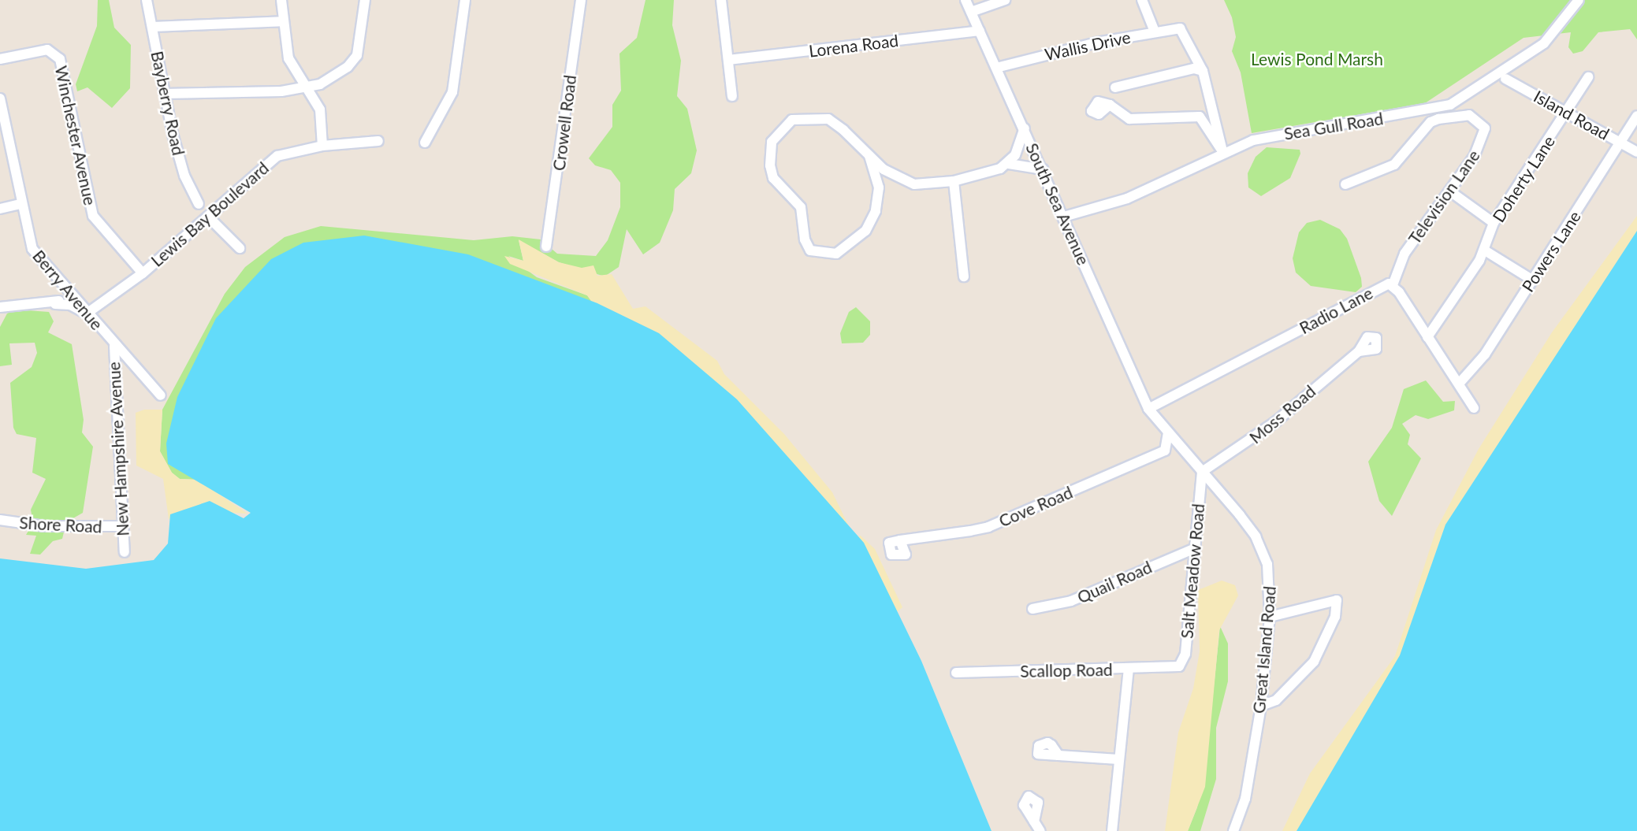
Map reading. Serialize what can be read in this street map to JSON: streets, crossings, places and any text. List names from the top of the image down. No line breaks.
{"streets":{"street":["Lorena Road","Wallis Drive","Bayberry Road","Island Road","Crowell Road","Sea Gull Road","Winchester Avenue","Doherty Lane","Television Lane","South Sea Avenue","Lewis Bay Boulevard","Powers Lane","Berry Avenue","Radio Lane","Moss Road","New Hampshire Avenue","Cove Road","Shore Road","Salt Meadow Road","Quail Road","Great Island Road","Scallop Road"]},"crossings":[["Lorena Road","South Sea Avenue"],["Wallis Drive","South Sea Avenue"],["Island Road","Doherty Lane"],["Island Road","Powers Lane"],["Sea Gull Road","South Sea Avenue"],["Winchester Avenue","Lewis Bay Boulevard"],["Doherty Lane","Radio Lane"],["Television Lane","Radio Lane"],["South Sea Avenue","Radio Lane"],["South Sea Avenue","Great Island Road"],["Lewis Bay Boulevard","Berry Avenue"],["Powers Lane","Radio Lane"],["Berry Avenue","New Hampshire Avenue"],["Radio Lane","Great Island Road"],["Moss Road","Salt Meadow Road"],["Moss Road","Great Island Road"],["New Hampshire Avenue","Shore Road"],["Cove Road","Great Island Road"],["Salt Meadow Road","Quail Road"],["Salt Meadow Road","Great Island Road"],["Salt Meadow Road","Scallop Road"]],"parks":["Lewis Pond Marsh"]}
